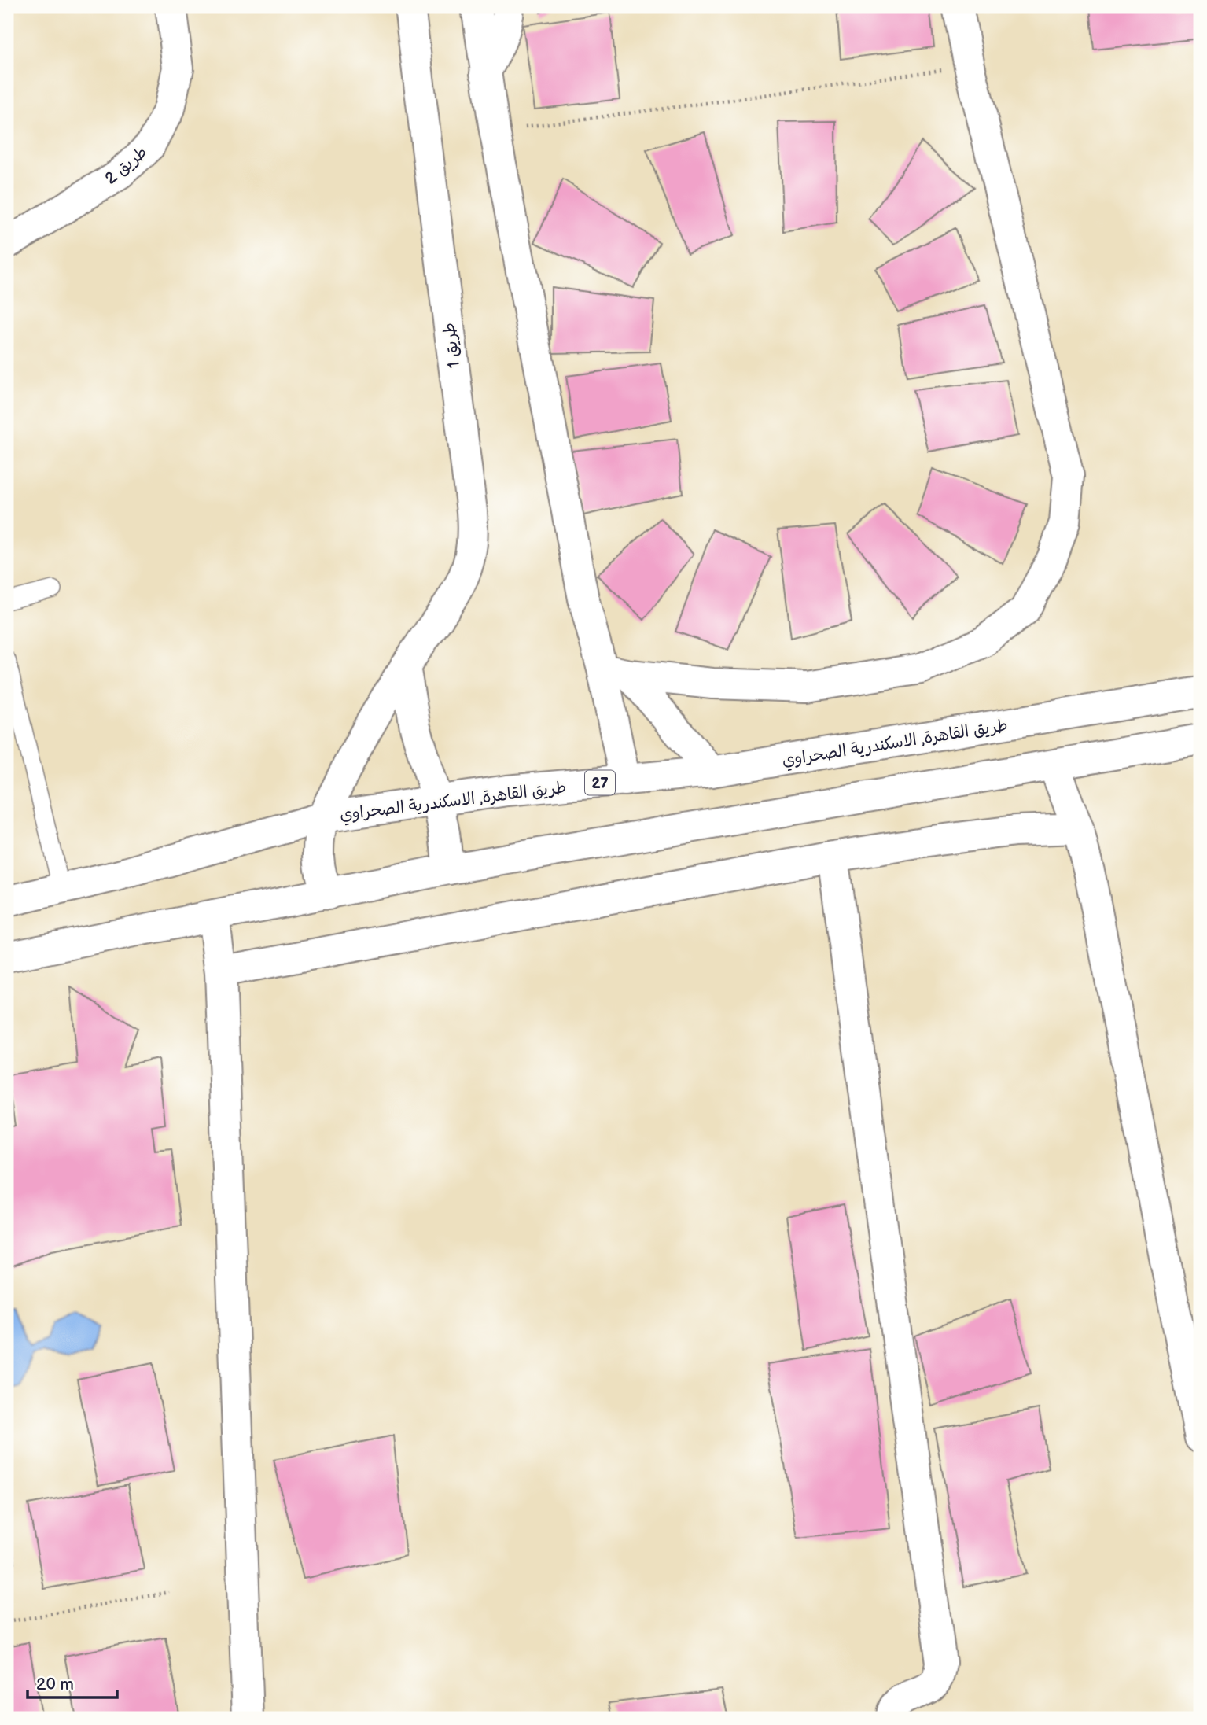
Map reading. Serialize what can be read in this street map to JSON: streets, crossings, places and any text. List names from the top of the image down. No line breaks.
{"streets":{"main road":["طريق 2","طريق 1","طريق القاهرة, الاسكندرية الصحراوي","27"]},"crossings":[["طريق 1","طريق القاهرة, الاسكندرية الصحراوي"]],"scale_bar":"20 m"}
